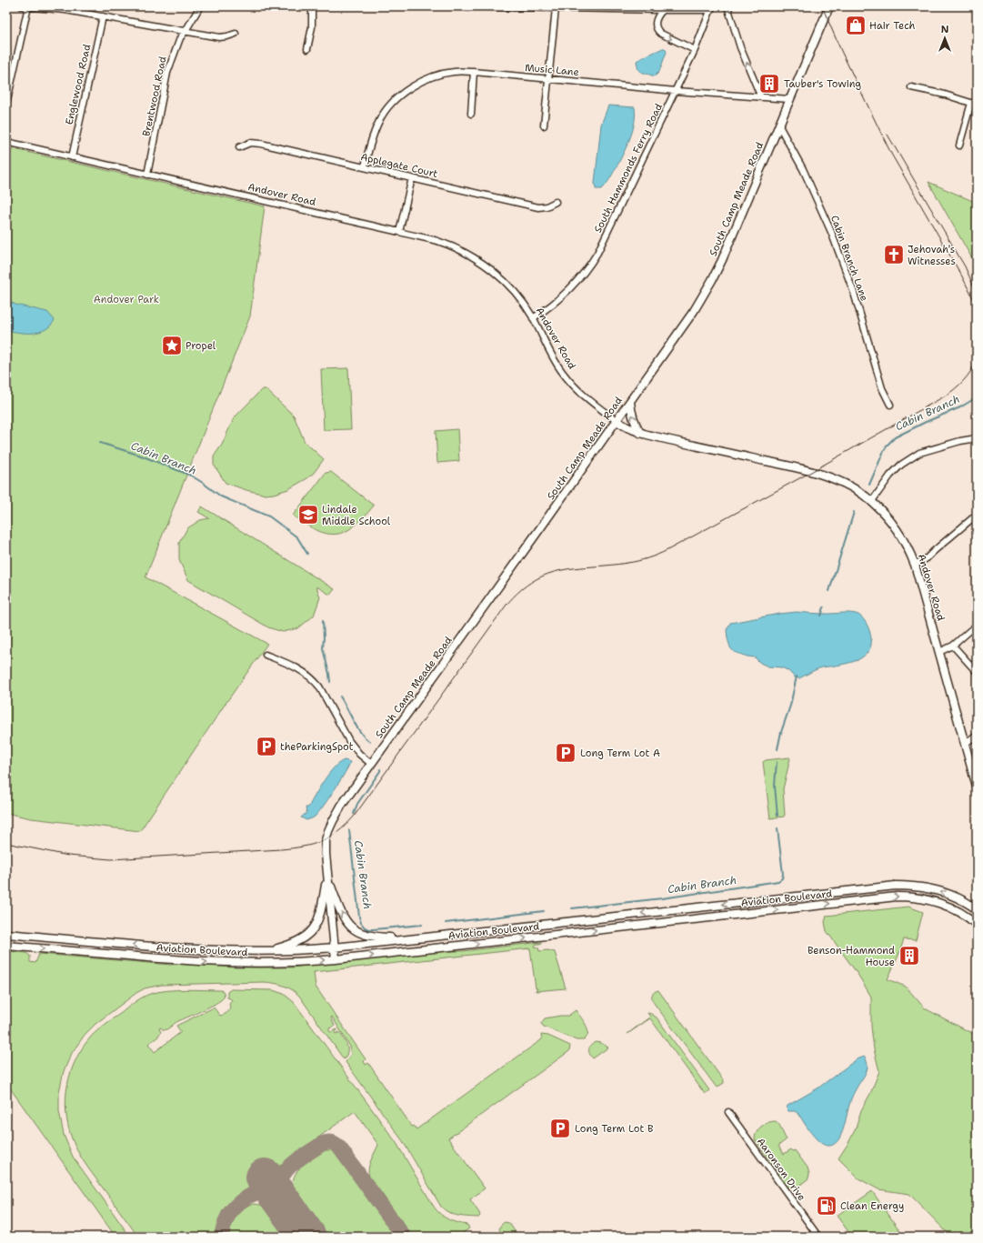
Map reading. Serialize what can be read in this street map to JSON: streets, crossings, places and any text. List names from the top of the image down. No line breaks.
{"streets":{"main road":["Andover Road","South Camp Meade Road","Aviation Boulevard"],"street":["Music Lane","Englewood Road","Brentwood Road","Applegate Court","South Hammonds Ferry Road","Cabin Branch Lane","Aaronson Drive"]},"crossings":[["Music Lane","Applegate Court"],["Music Lane","South Hammonds Ferry Road"],["Music Lane","South Camp Meade Road"],["Englewood Road","Andover Road"],["Brentwood Road","Andover Road"],["South Hammonds Ferry Road","Andover Road"],["Andover Road","South Camp Meade Road"],["South Camp Meade Road","Cabin Branch Lane"]],"water":["Cabin Branch"],"parks":["Andover Park"],"places":{"shop":["Hair Tech"],"building":["Tauber's Towing","Benson-Hammond House"],"church":["Jehovah's Witnesses"],"place":["Propel"],"school or university":["Lindale Middle School"],"parking":["theParkingSpot","Long Term Lot A","Long Term Lot B"],"fuel station":["Clean Energy"]},"north":"top"}
